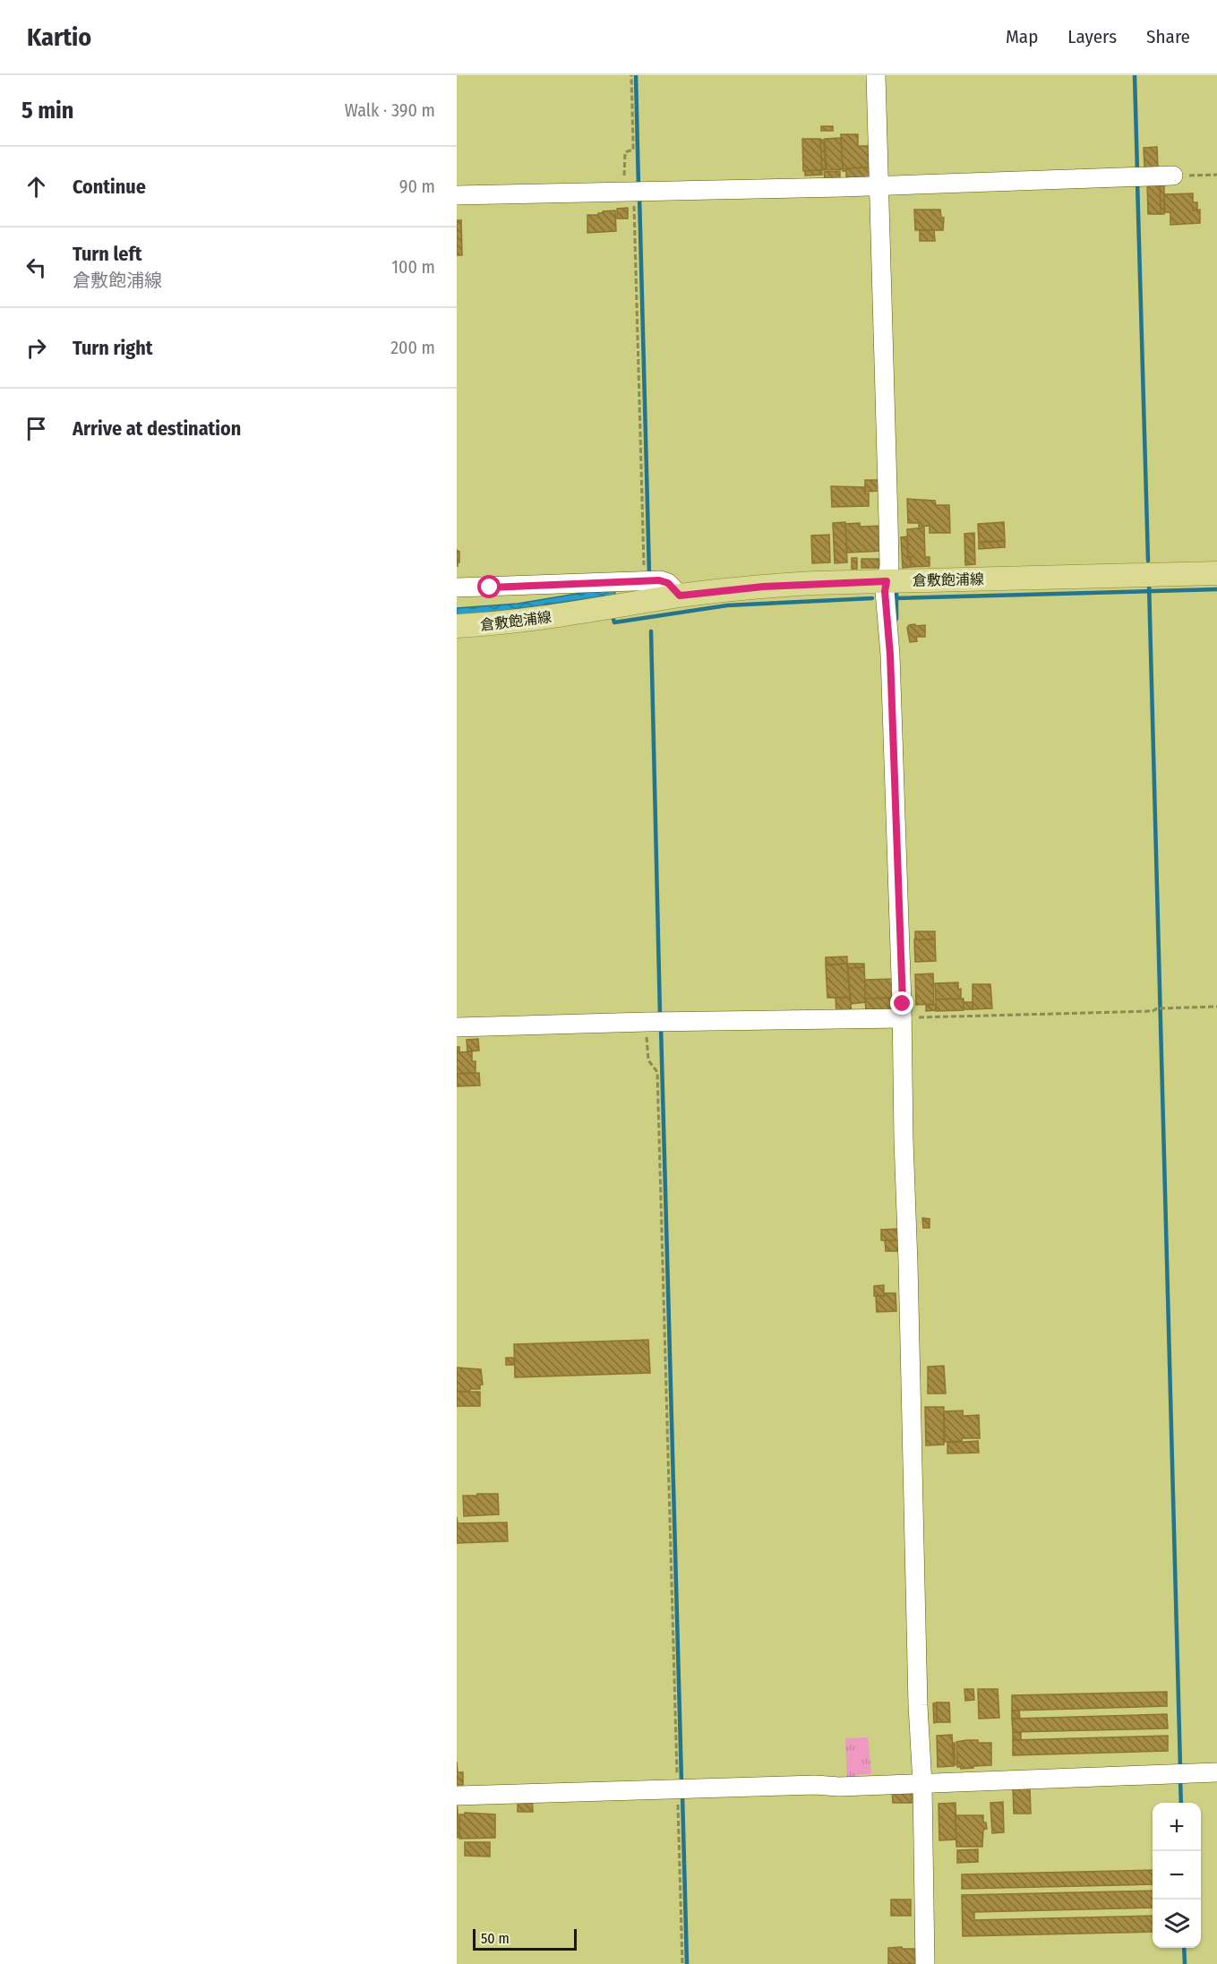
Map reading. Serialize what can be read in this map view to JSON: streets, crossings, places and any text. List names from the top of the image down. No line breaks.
{"streets":{"main road":["倉敷飽浦線"]},"scale_bar":"50 m","page":{"header":"Kartio","nav":["Map","Layers","Share"],"heading":["5 min","Walk · 390 m"],"list":[["Continue","90 m"],["Turn left","倉敷飽浦線","100 m"],["Turn right","200 m"],"Arrive at destination"],"map_buttons":["+","−"],"scale":"50 m"}}
